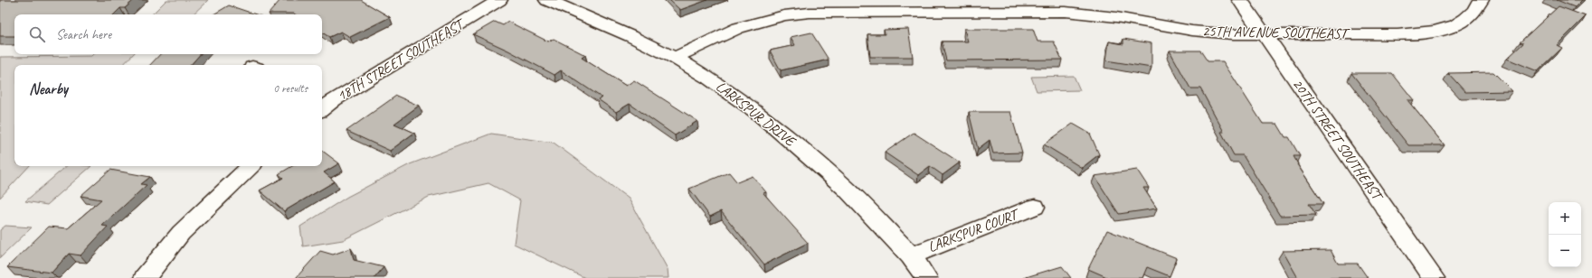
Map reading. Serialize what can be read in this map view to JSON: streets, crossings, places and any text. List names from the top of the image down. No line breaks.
{"streets":{"street":["25TH AVENUE SOUTHEAST","18TH STREET SOUTHEAST","LARKSPUR DRIVE","20TH STREET SOUTHEAST","LARKSPUR COURT"]},"crossings":[["25TH AVENUE SOUTHEAST","LARKSPUR DRIVE"],["25TH AVENUE SOUTHEAST","20TH STREET SOUTHEAST"],["LARKSPUR DRIVE","LARKSPUR COURT"]],"page":{"search":"Search here","heading":["Nearby","0 results"],"map_buttons":["+","−"]}}
